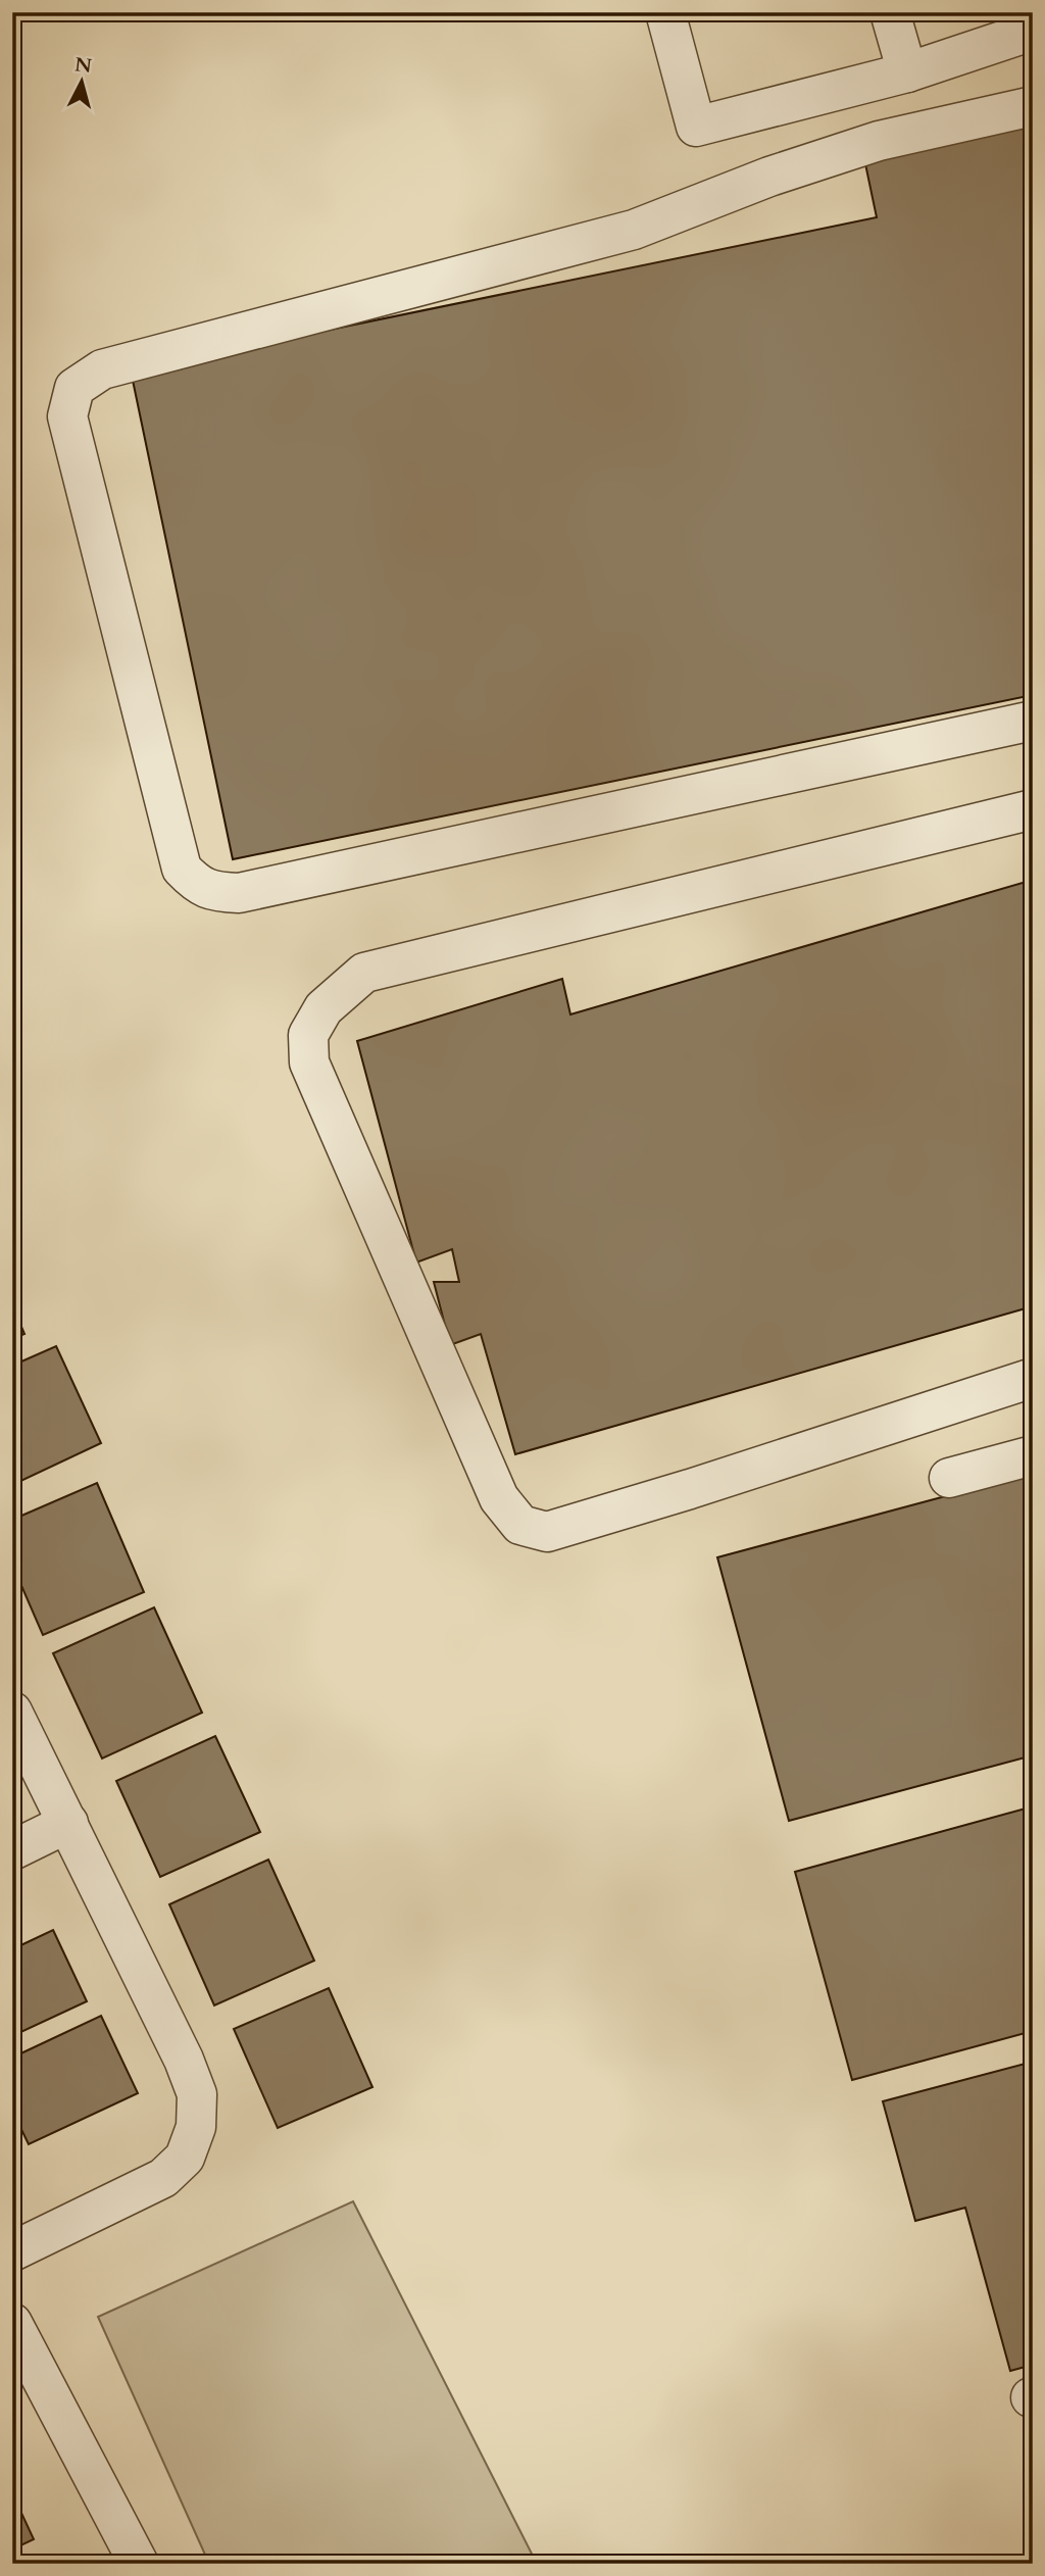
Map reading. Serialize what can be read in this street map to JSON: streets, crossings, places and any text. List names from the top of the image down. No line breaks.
{"north":"top"}
